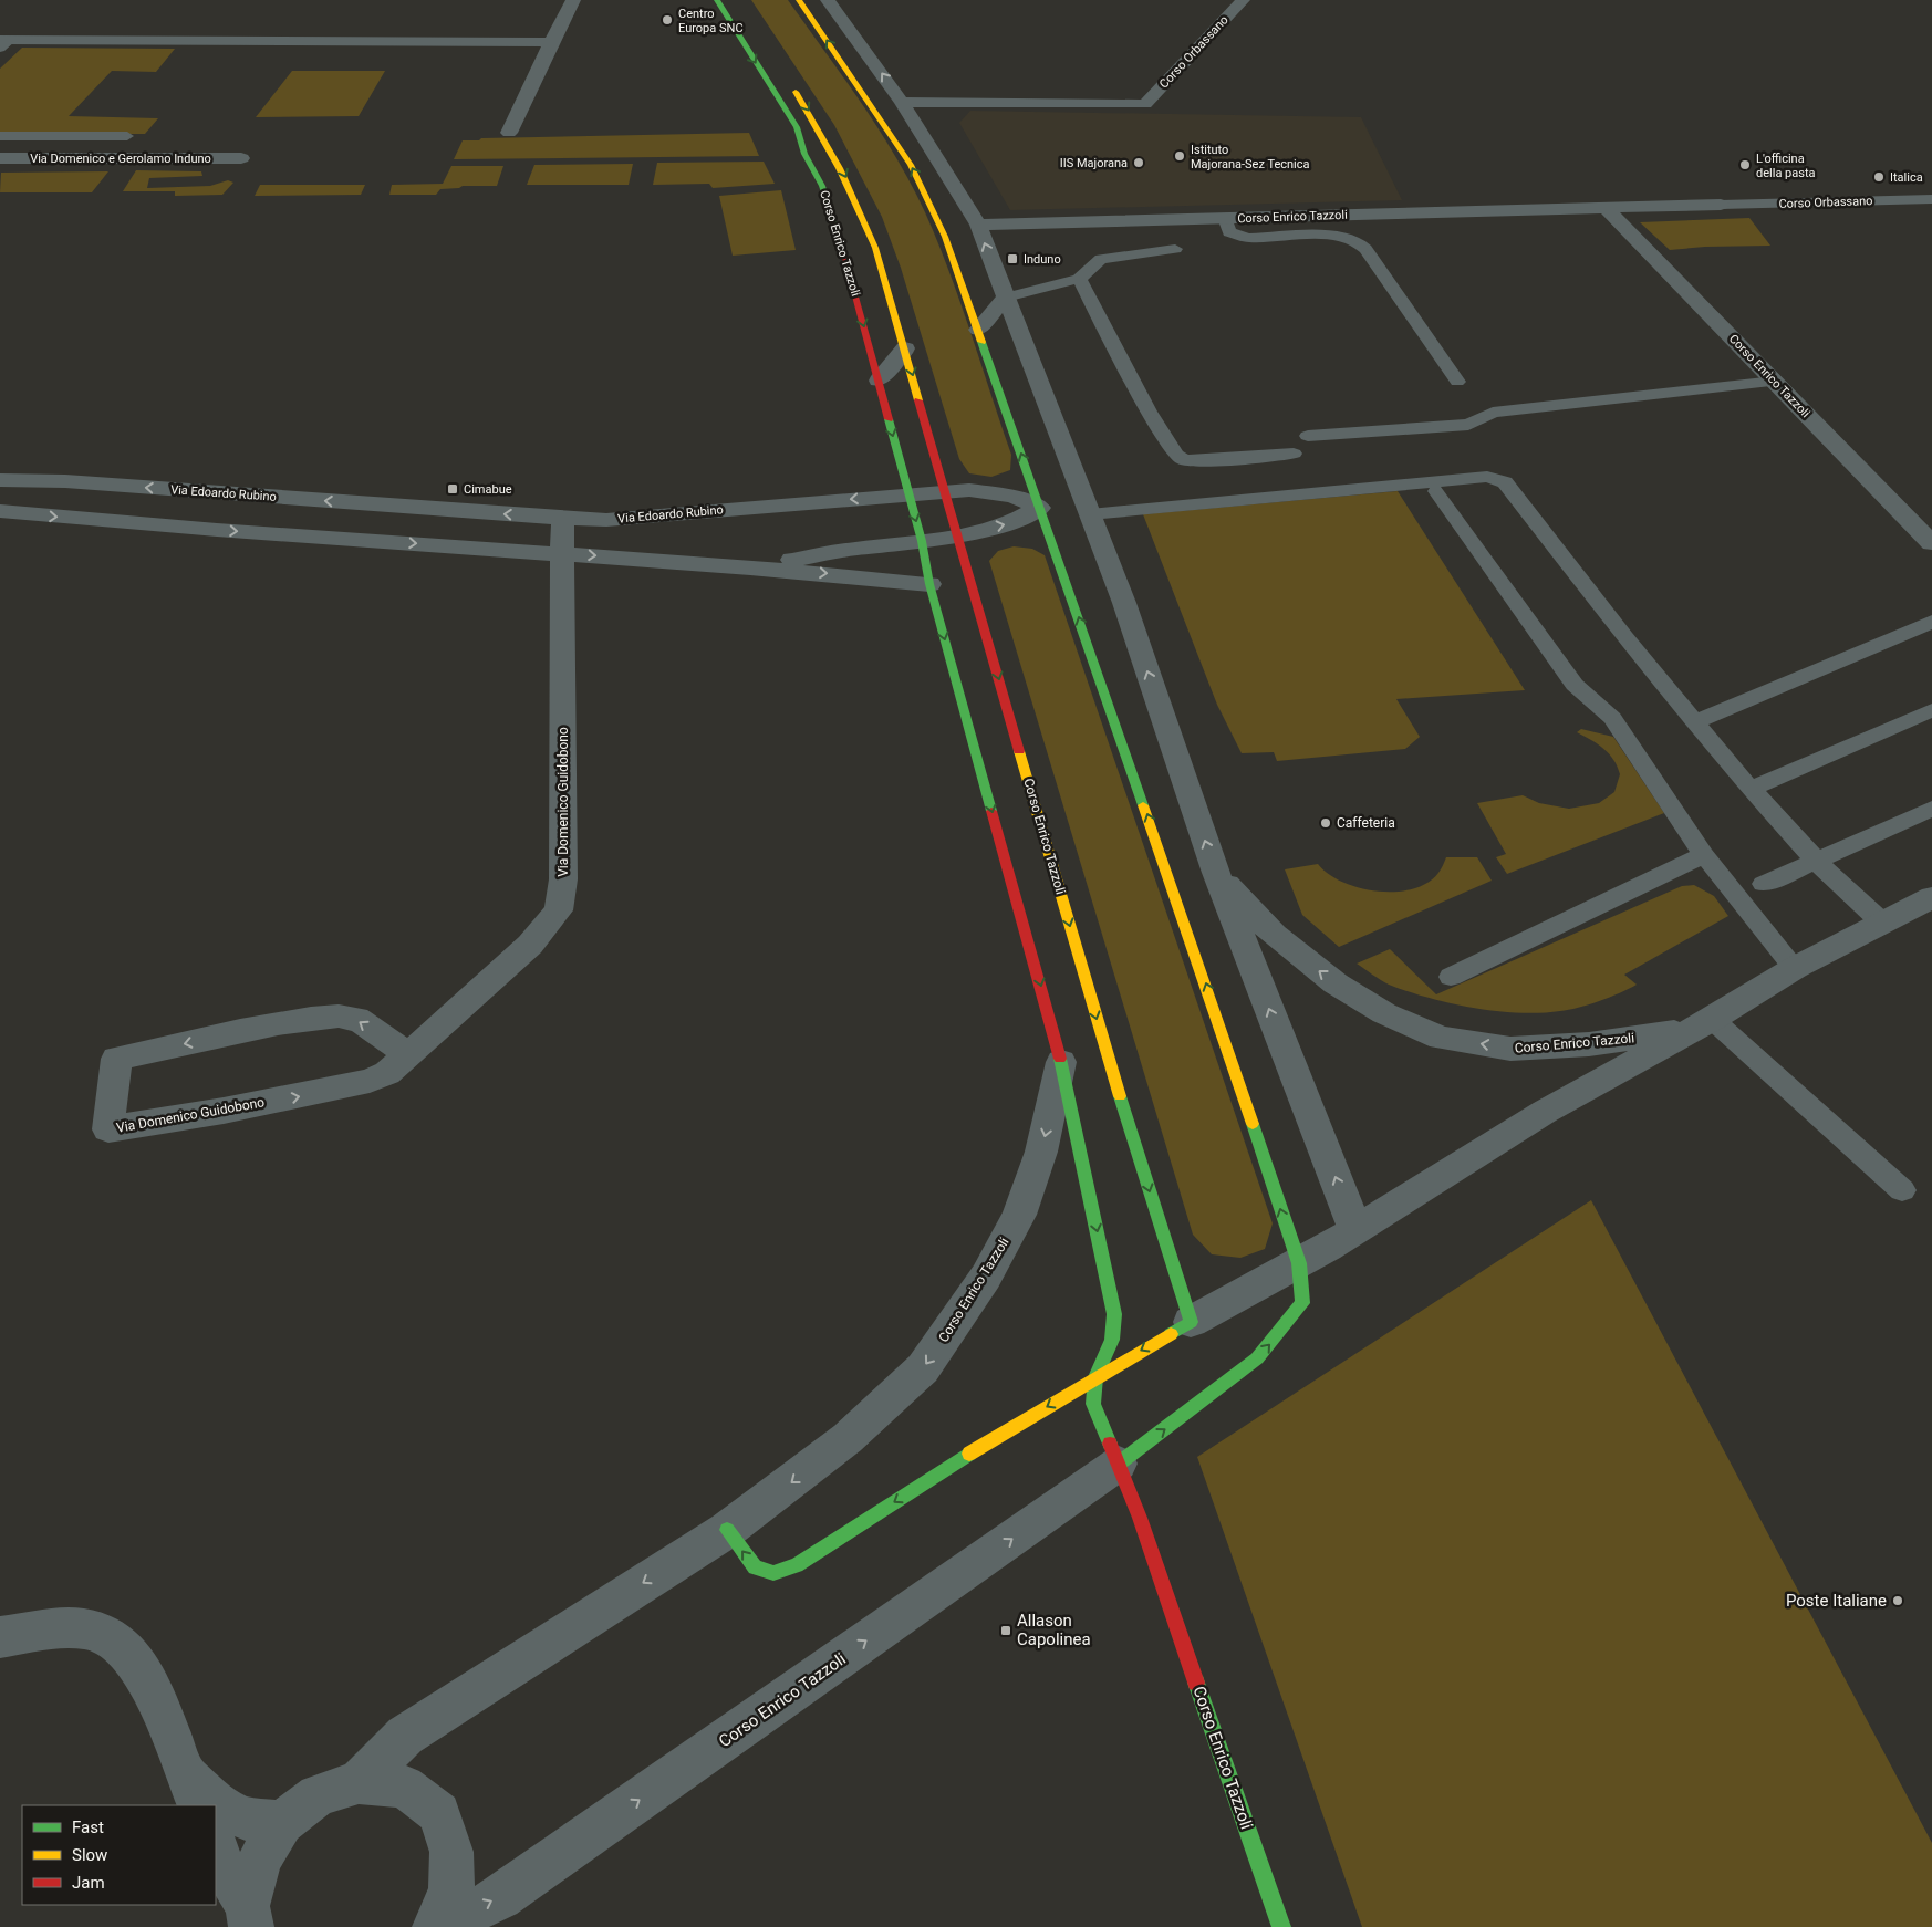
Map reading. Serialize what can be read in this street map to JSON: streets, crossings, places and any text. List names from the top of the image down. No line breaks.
{"streets":{"street":["Corso Orbassano","Via Domenico e Gerolamo Induno","Corso Enrico Tazzoli","Via Edoardo Rubino","Via Domenico Guidobono"]},"crossings":[["Corso Orbassano","Corso Enrico Tazzoli"],["Corso Enrico Tazzoli","Via Edoardo Rubino"],["Via Edoardo Rubino","Via Domenico Guidobono"]],"places":{"other":["Centro Europa SNC","Istituto Majorana-Sez Tecnica","IIS Majorana","L'officina della pasta","Italica","Caffeteria","Poste Italiane"],"transit":["Induno","Cimabue","Allason Capolinea"]},"legend":["Fast","Slow","Jam"]}
